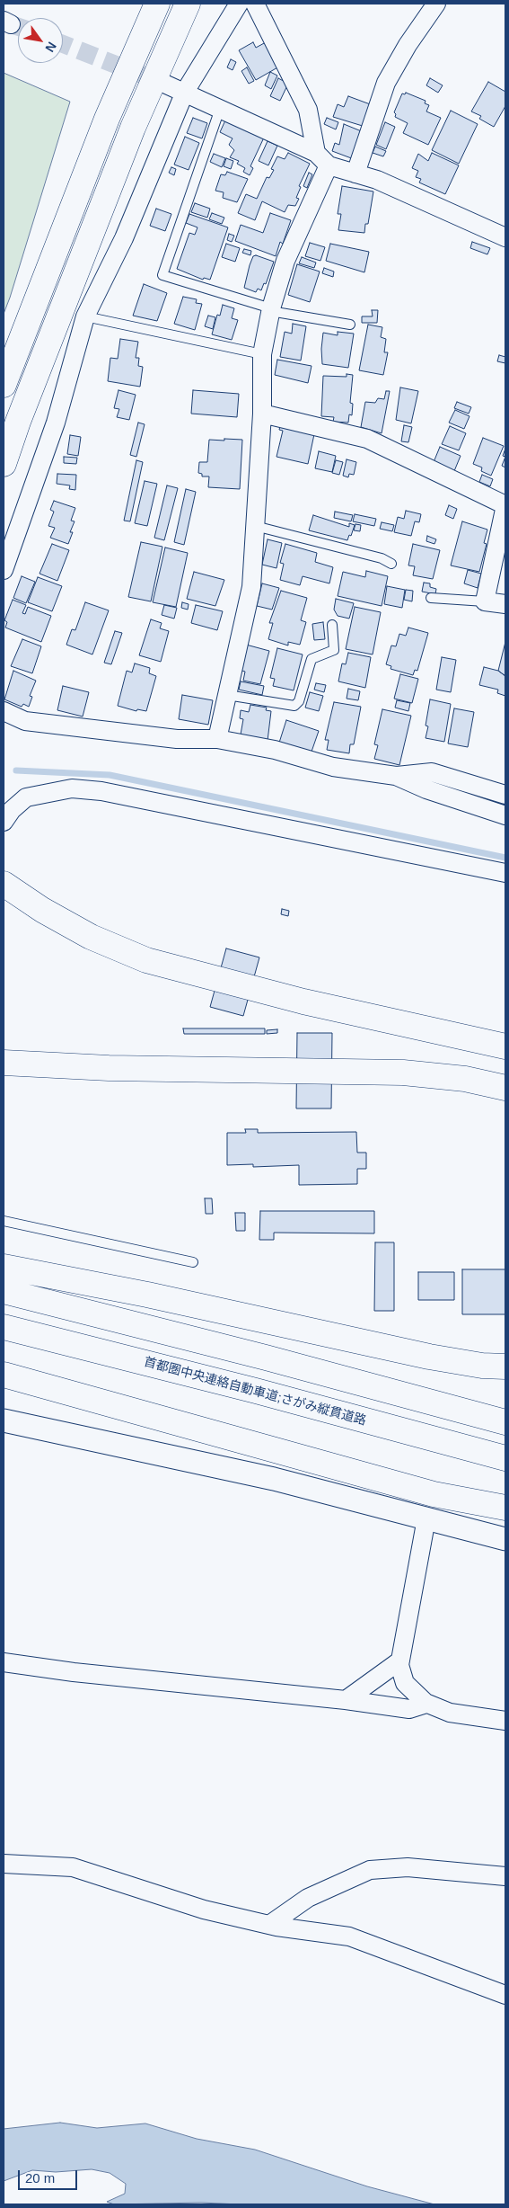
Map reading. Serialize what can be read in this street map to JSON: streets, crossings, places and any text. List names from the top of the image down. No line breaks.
{"streets":{"highway":["首都圏中央連絡自動車道;さがみ縦貫道路"]},"scale_bar":"20 m","north":"bottom right"}
